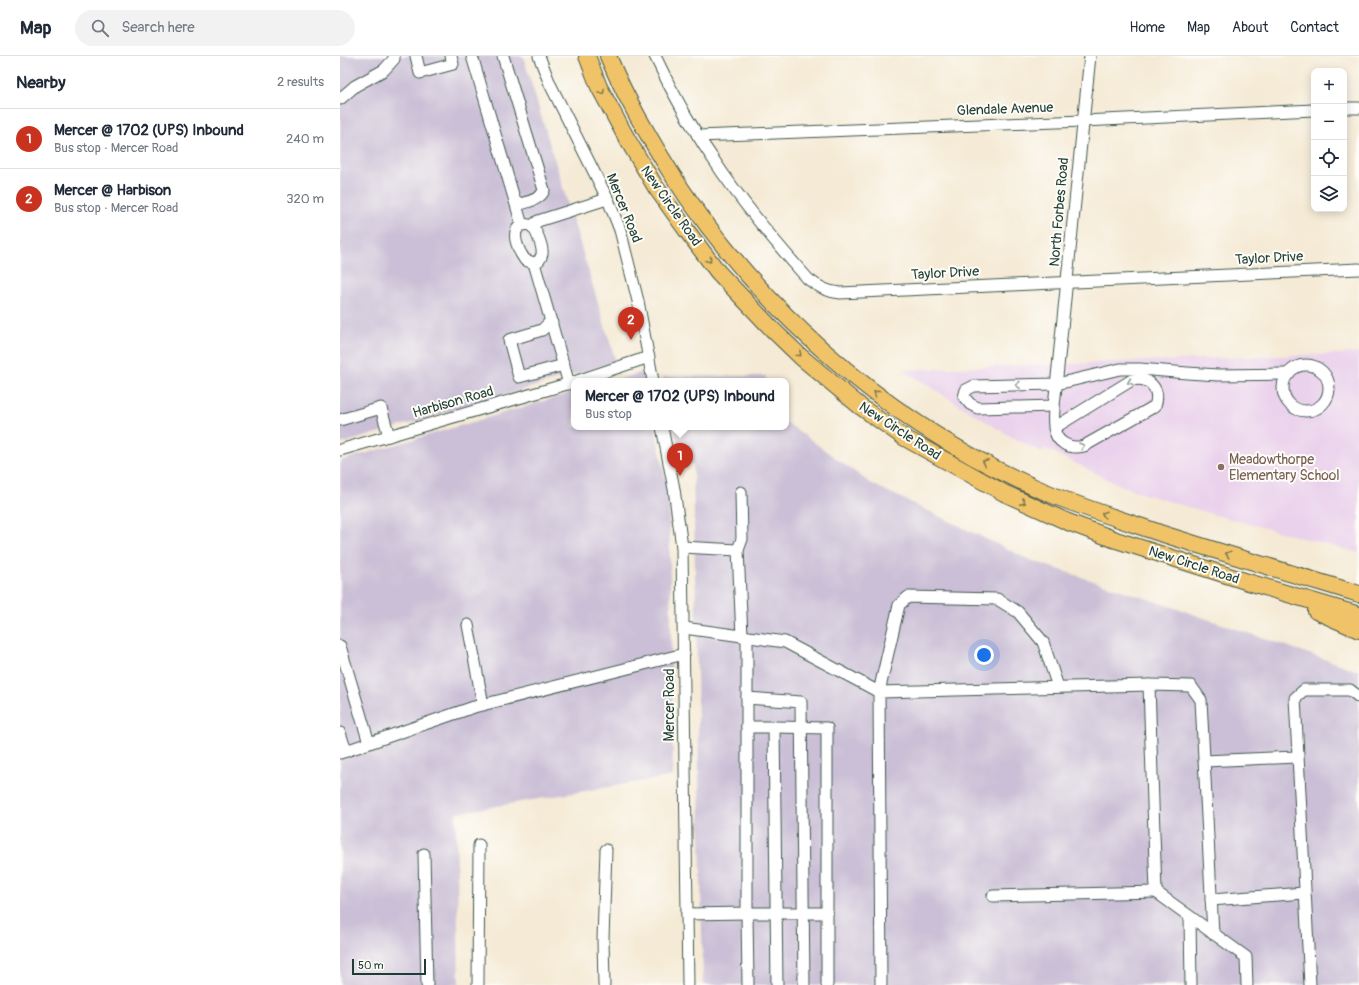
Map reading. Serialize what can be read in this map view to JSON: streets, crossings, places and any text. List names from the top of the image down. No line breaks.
{"streets":{"highway":["New Circle Road"],"street":["Glendale Avenue","Mercer Road","North Forbes Road","Taylor Drive","Harbison Road"]},"crossings":[["Glendale Avenue","North Forbes Road"],["Glendale Avenue","Taylor Drive"],["Mercer Road","Harbison Road"],["North Forbes Road","Taylor Drive"]],"places":["Meadowthorpe Elementary School"],"scale_bar":"50 m","page":{"header":"Map","search":"Search here","nav":["Home","Map","About","Contact"],"heading":["Nearby","2 results"],"map_buttons":["+","−"],"list":[{"mark":"1","name":"Mercer @ 1702 (UPS) Inbound","note":"Bus stop · Mercer Road","value":"240 m"},{"mark":"2","name":"Mercer @ Harbison","note":"Bus stop · Mercer Road","value":"320 m"}],"pins":["2","1"],"popup":["Mercer @ 1702 (UPS) Inbound","Bus stop"],"scale":"50 m"}}
